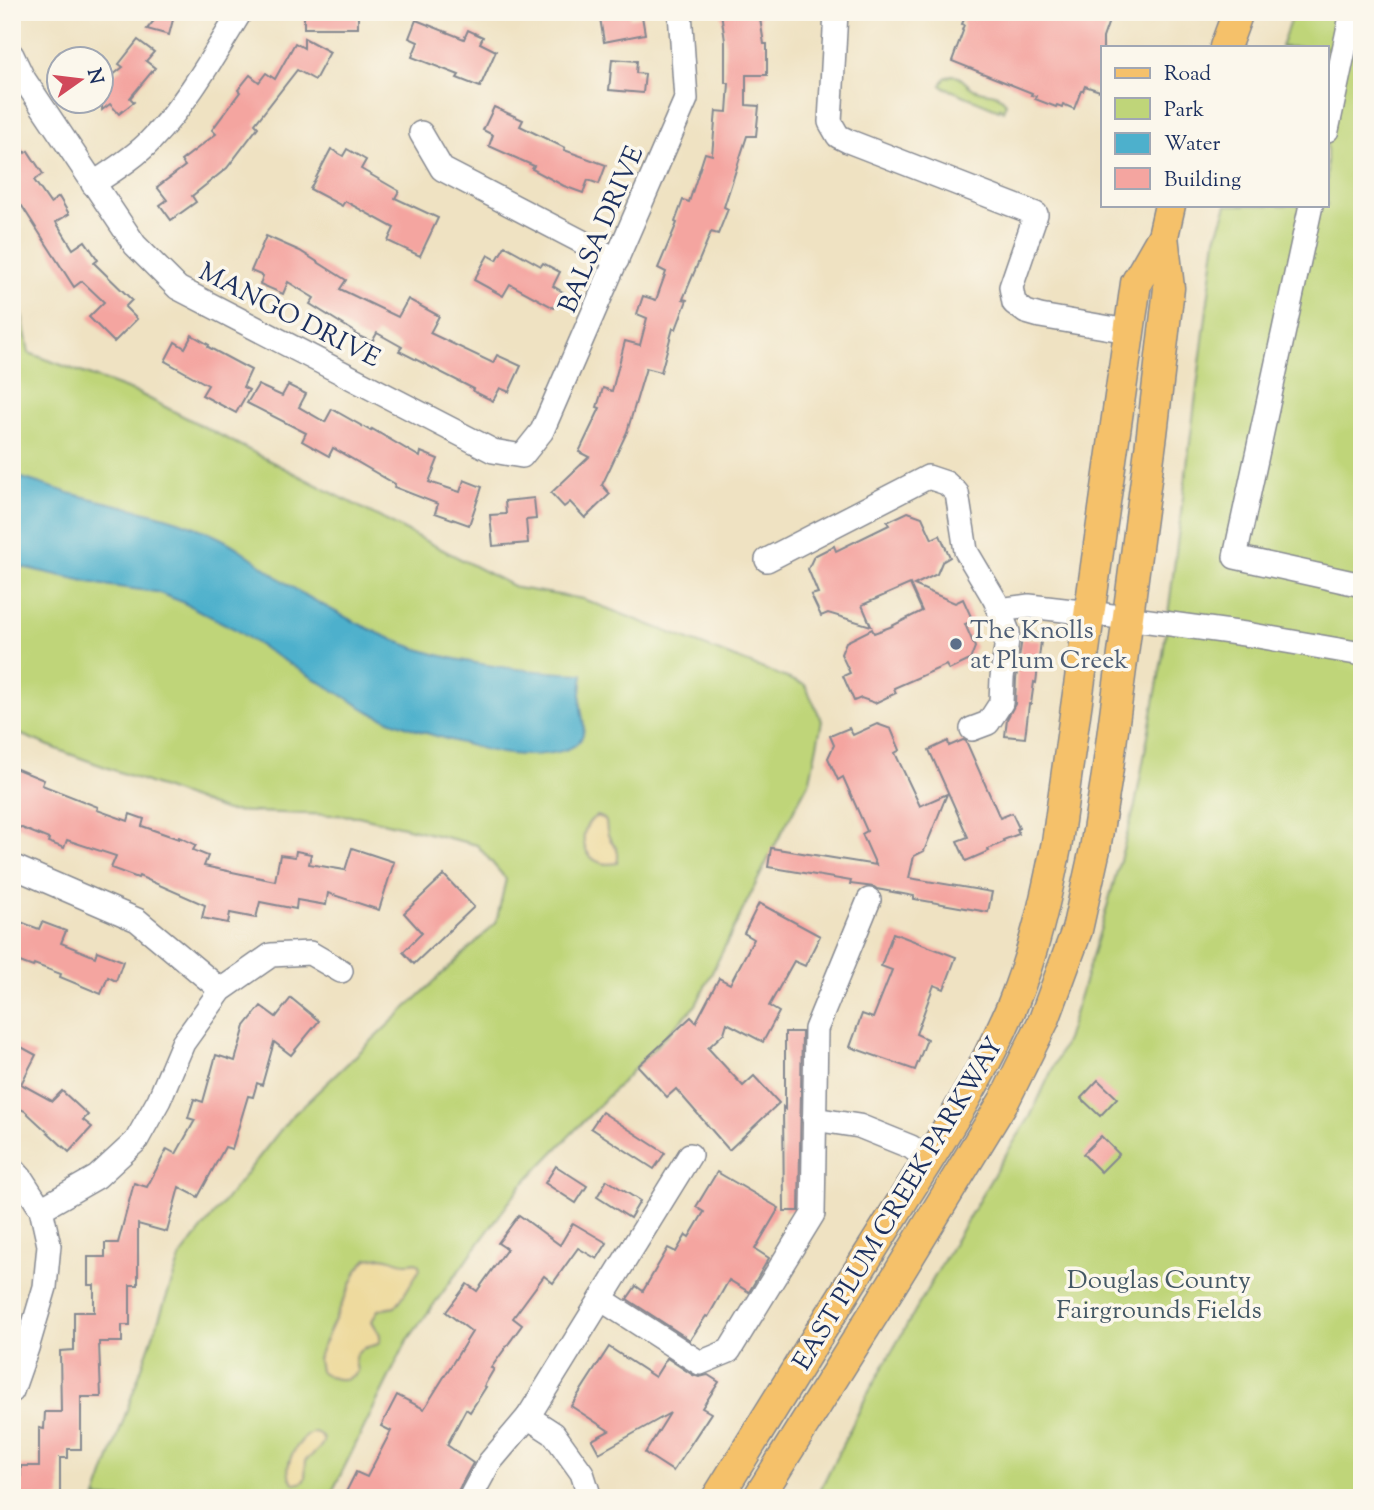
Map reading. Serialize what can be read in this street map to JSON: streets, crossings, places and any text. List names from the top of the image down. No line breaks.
{"streets":{"main road":["EAST PLUM CREEK PARKWAY"],"street":["BALSA DRIVE","MANGO DRIVE"]},"crossings":[["BALSA DRIVE","MANGO DRIVE"]],"parks":["Douglas County Fairgrounds Fields"],"places":["The Knolls at Plum Creek"],"legend":["Road","Park","Water","Building"],"north":"right"}
